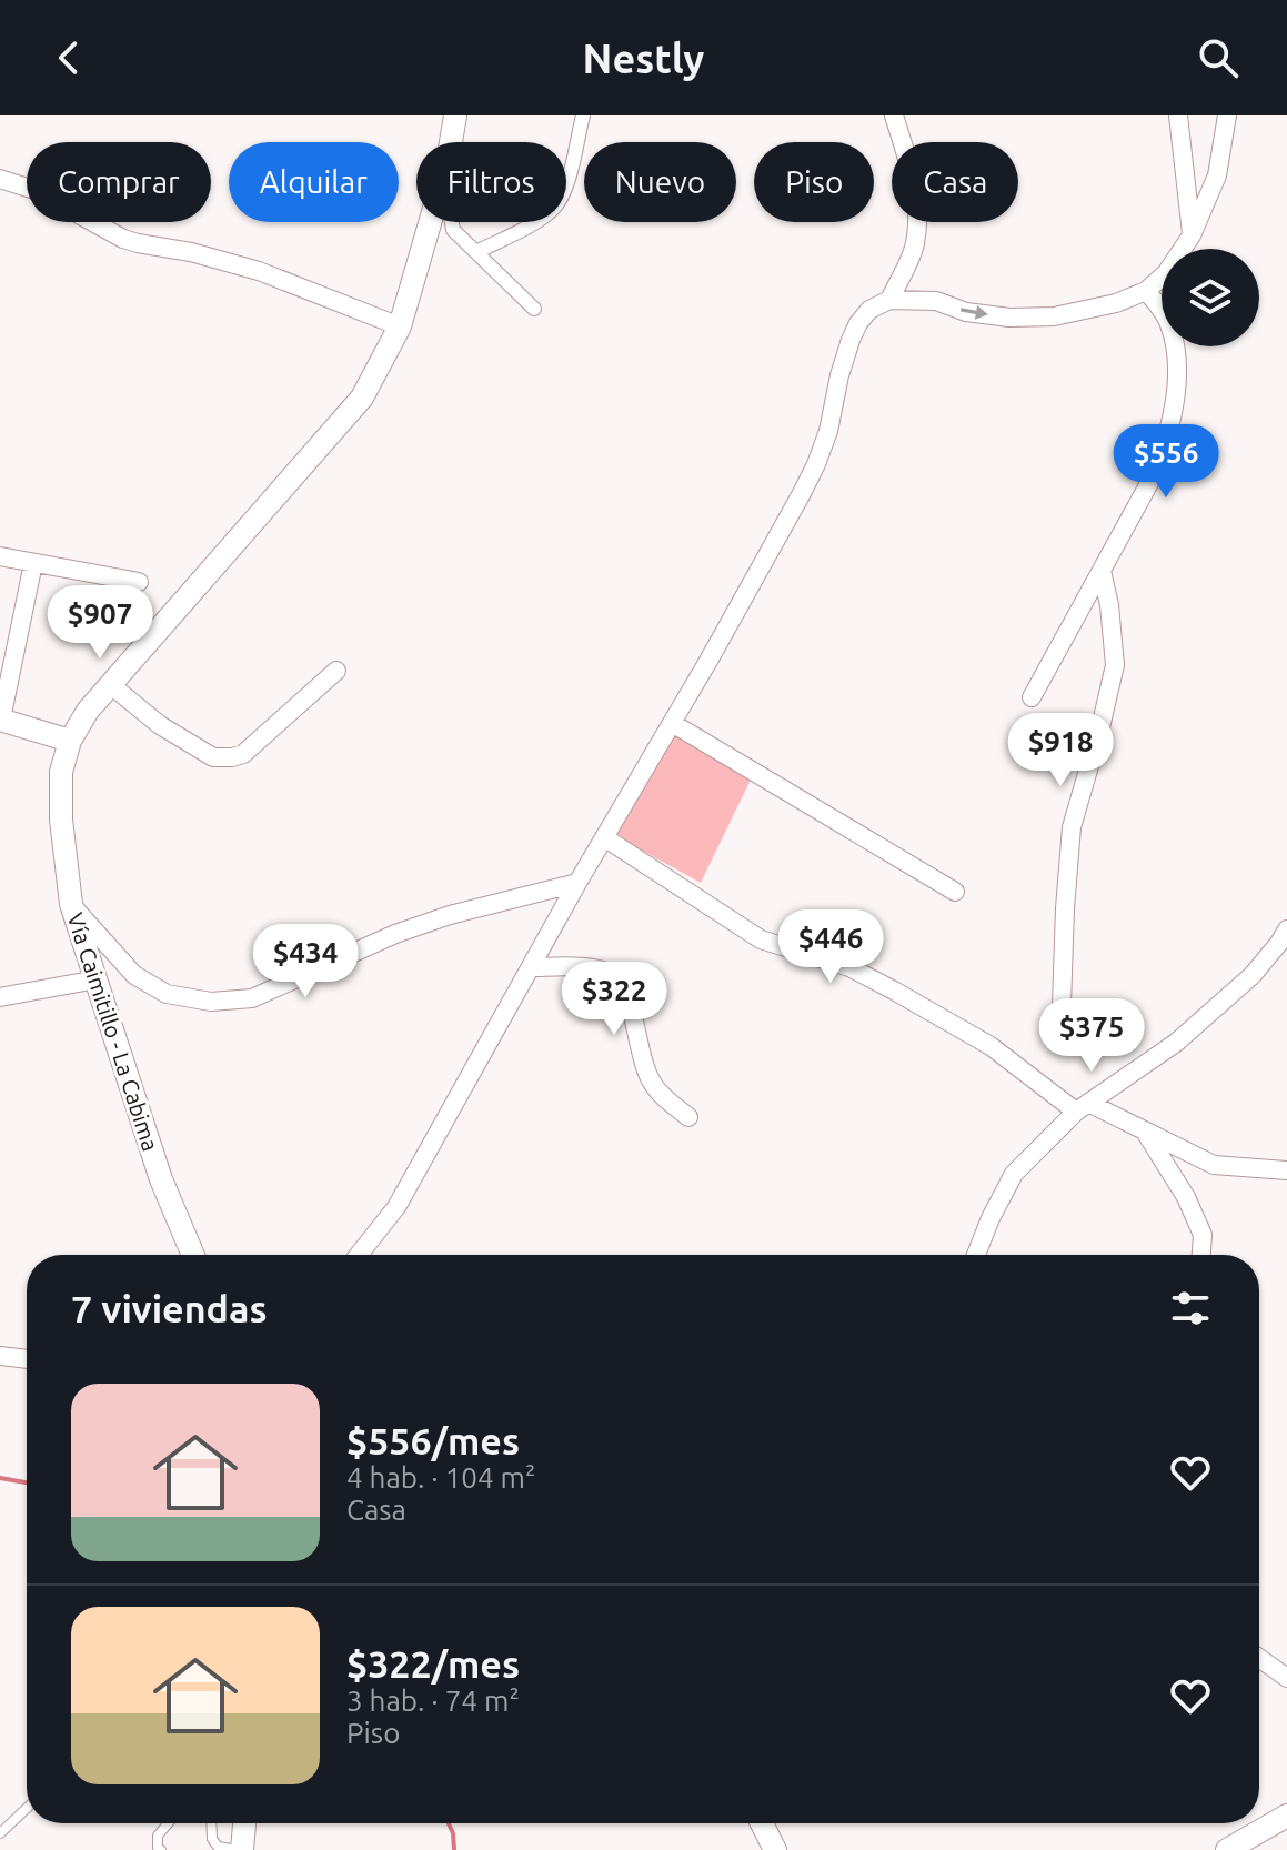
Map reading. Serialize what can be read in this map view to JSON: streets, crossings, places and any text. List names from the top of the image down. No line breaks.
{"streets":{"street":["Vía Caimitillo - La Cabima"]},"page":{"header":"Nestly","chip":["Comprar","Alquilar","Filtros","Nuevo","Piso","Casa"],"price":["$556","$907","$918","$446","$434","$322","$375"],"heading":"7 viviendas","list":[{"name":"$556/mes","note":"4 hab. · 104 m² · Casa"},{"name":"$322/mes","note":"3 hab. · 74 m² · Piso"}]}}
